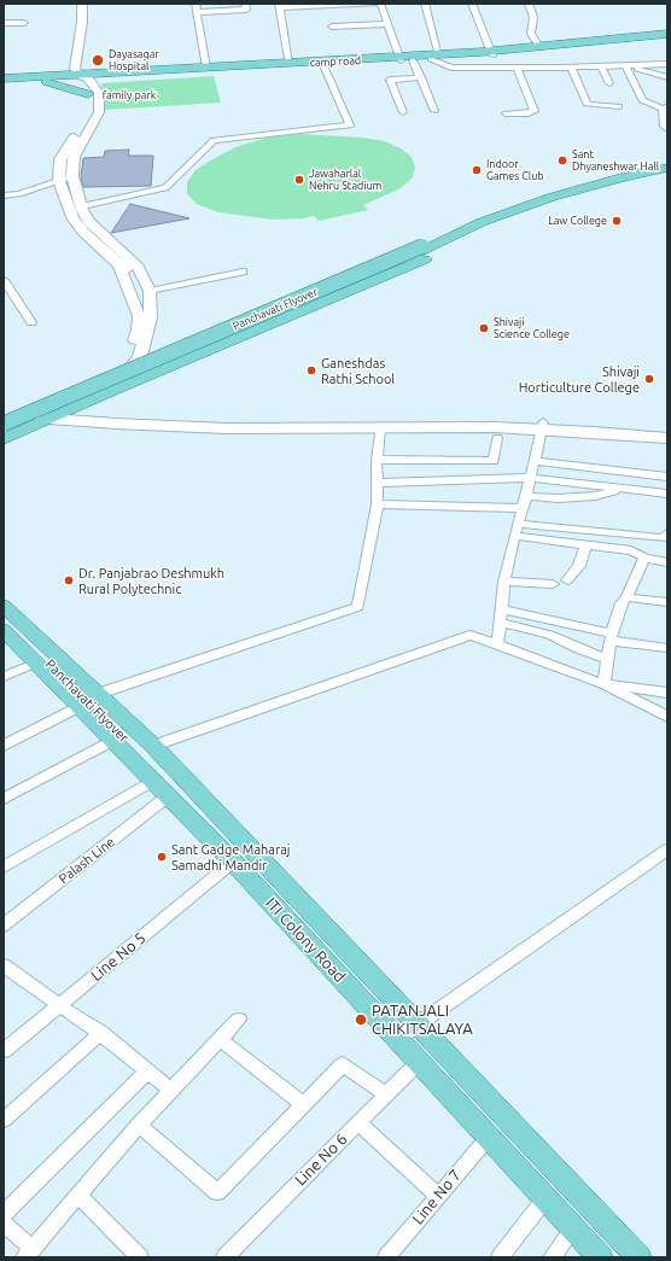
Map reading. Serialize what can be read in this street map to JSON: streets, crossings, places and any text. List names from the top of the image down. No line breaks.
{"streets":{"main road":["camp road","Panchavati Flyover","ITI Colony Road"],"street":["Palash Line","Line No 5","Line No 6","Line No 7"]},"crossings":[["Panchavati Flyover","Palash Line"],["Panchavati Flyover","ITI Colony Road"],["Palash Line","ITI Colony Road"],["ITI Colony Road","Line No 5"],["ITI Colony Road","Line No 6"],["ITI Colony Road","Line No 7"]],"parks":["family park"],"places":["Dayasagar Hospital","Sant Dhyaneshwar Hall","Indoor Games Club","Jawaharlal Nehru Stadium","Law College","Shivaji Science College","Ganeshdas Rathi School","Shivaji Horticulture College","Dr. Panjabrao Deshmukh Rural Polytechnic","Sant Gadge Maharaj Samadhi Mandir","PATANJALI CHIKITSALAYA"]}
